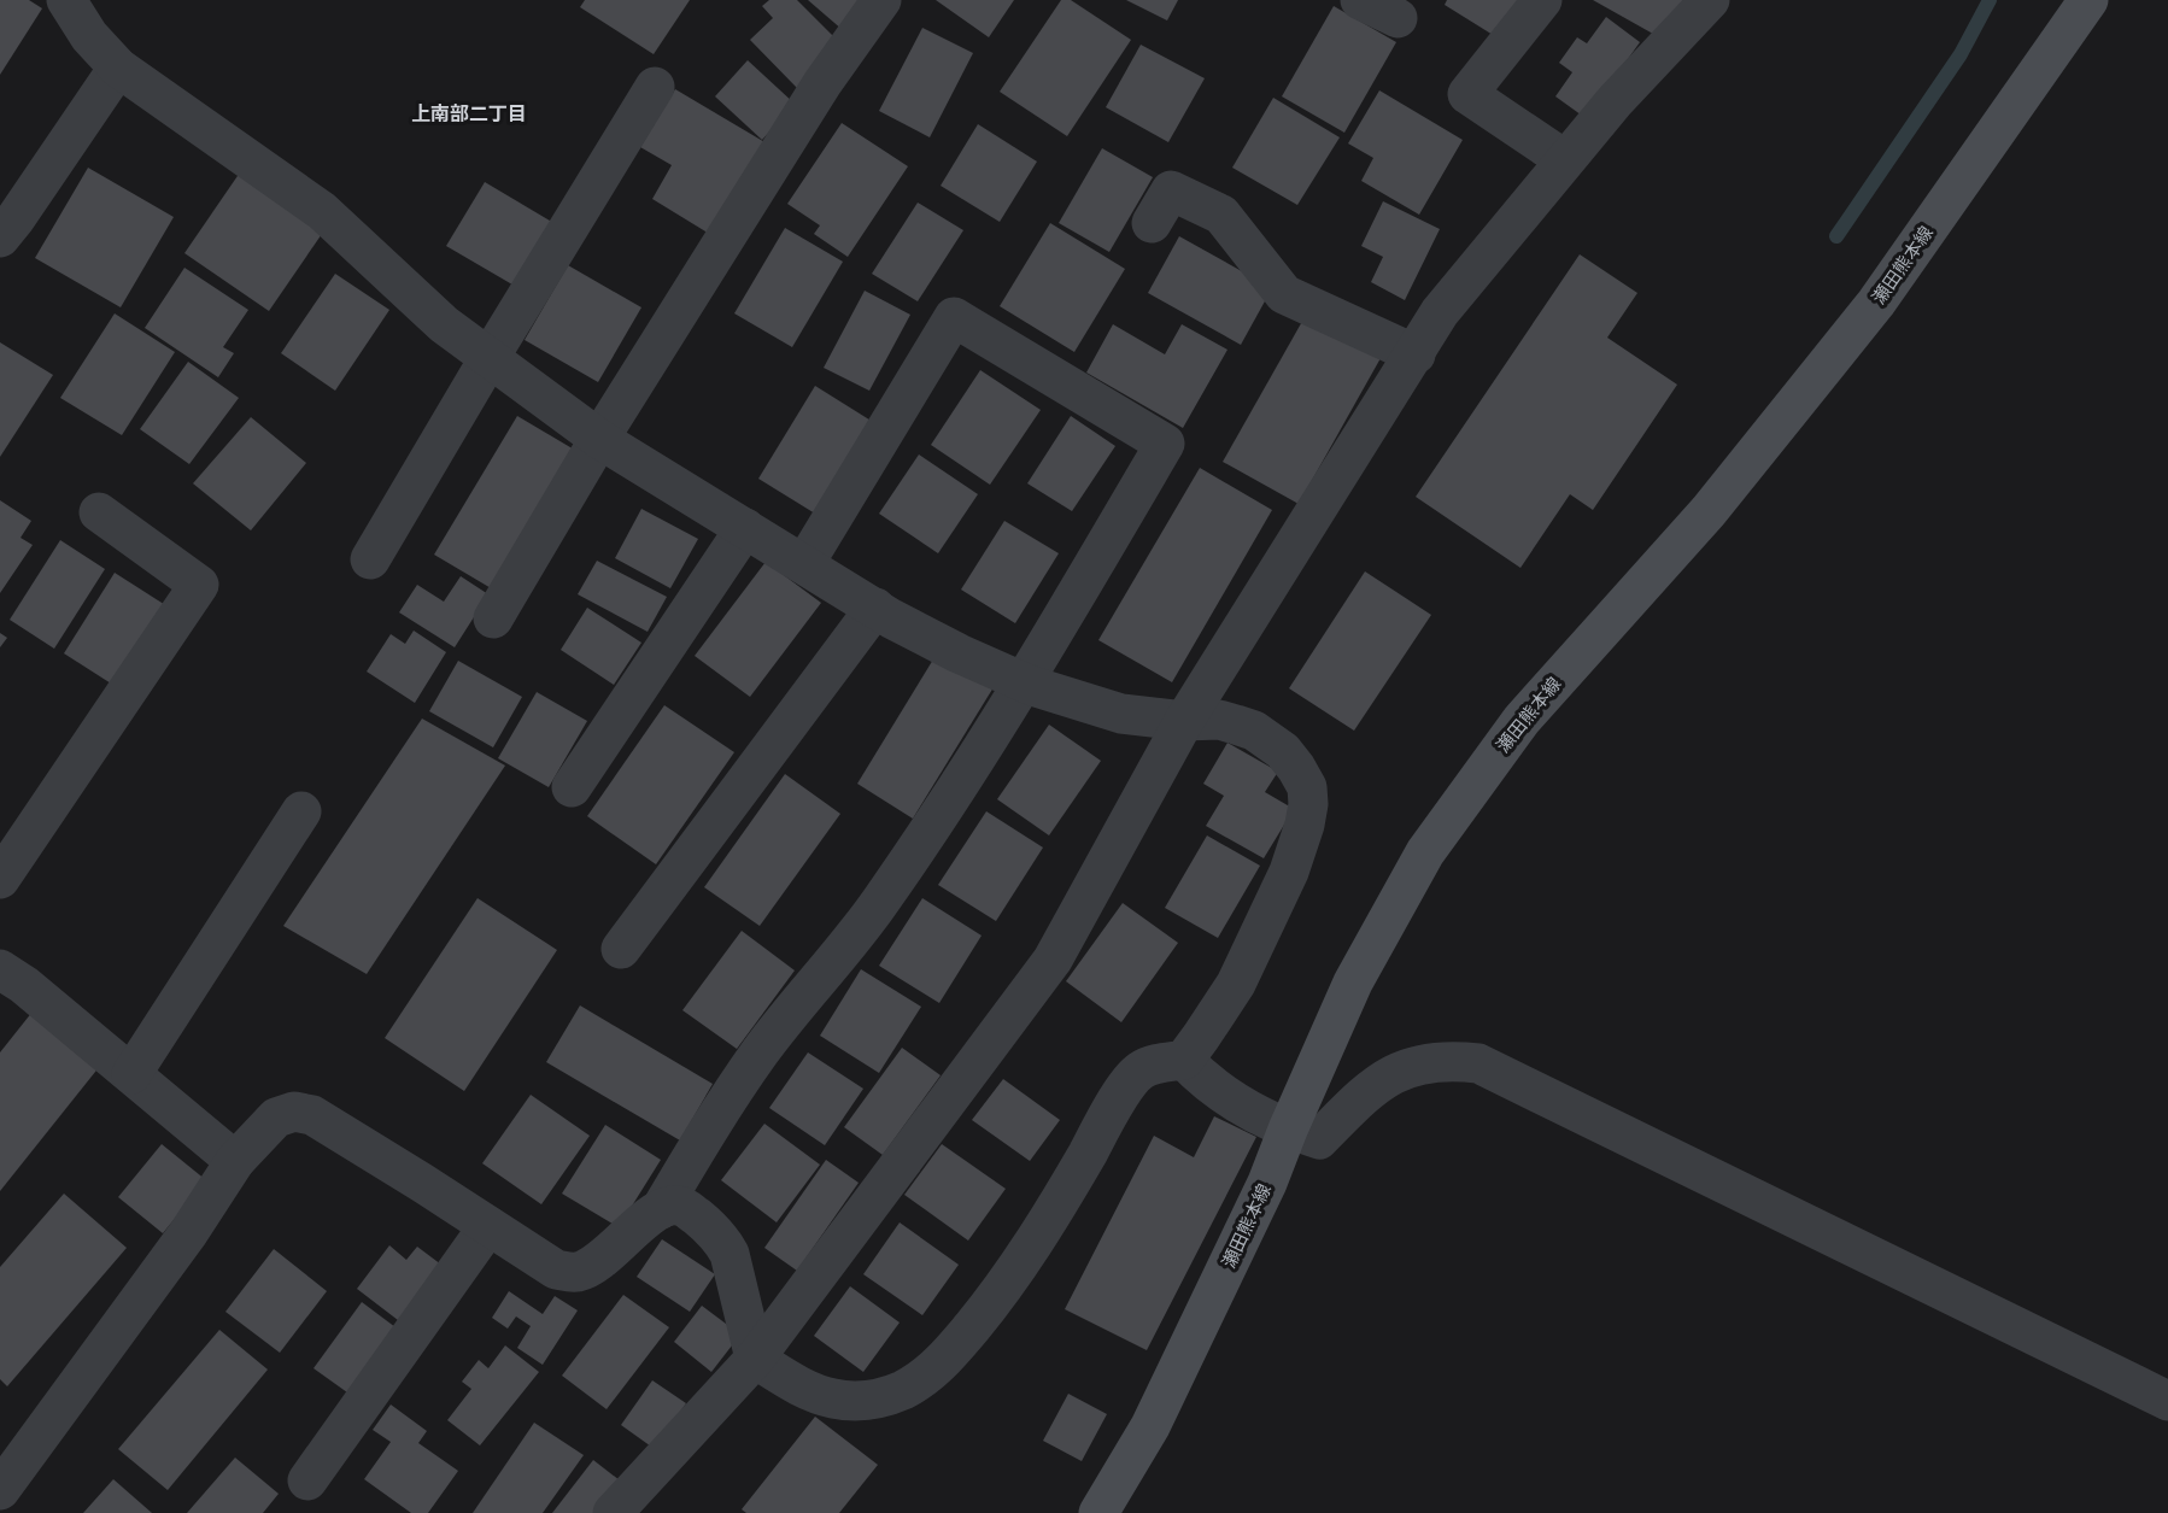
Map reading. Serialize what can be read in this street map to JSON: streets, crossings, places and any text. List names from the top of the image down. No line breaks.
{"streets":{"main road":["瀬田熊本線"]},"districts":["上南部二丁目"]}
